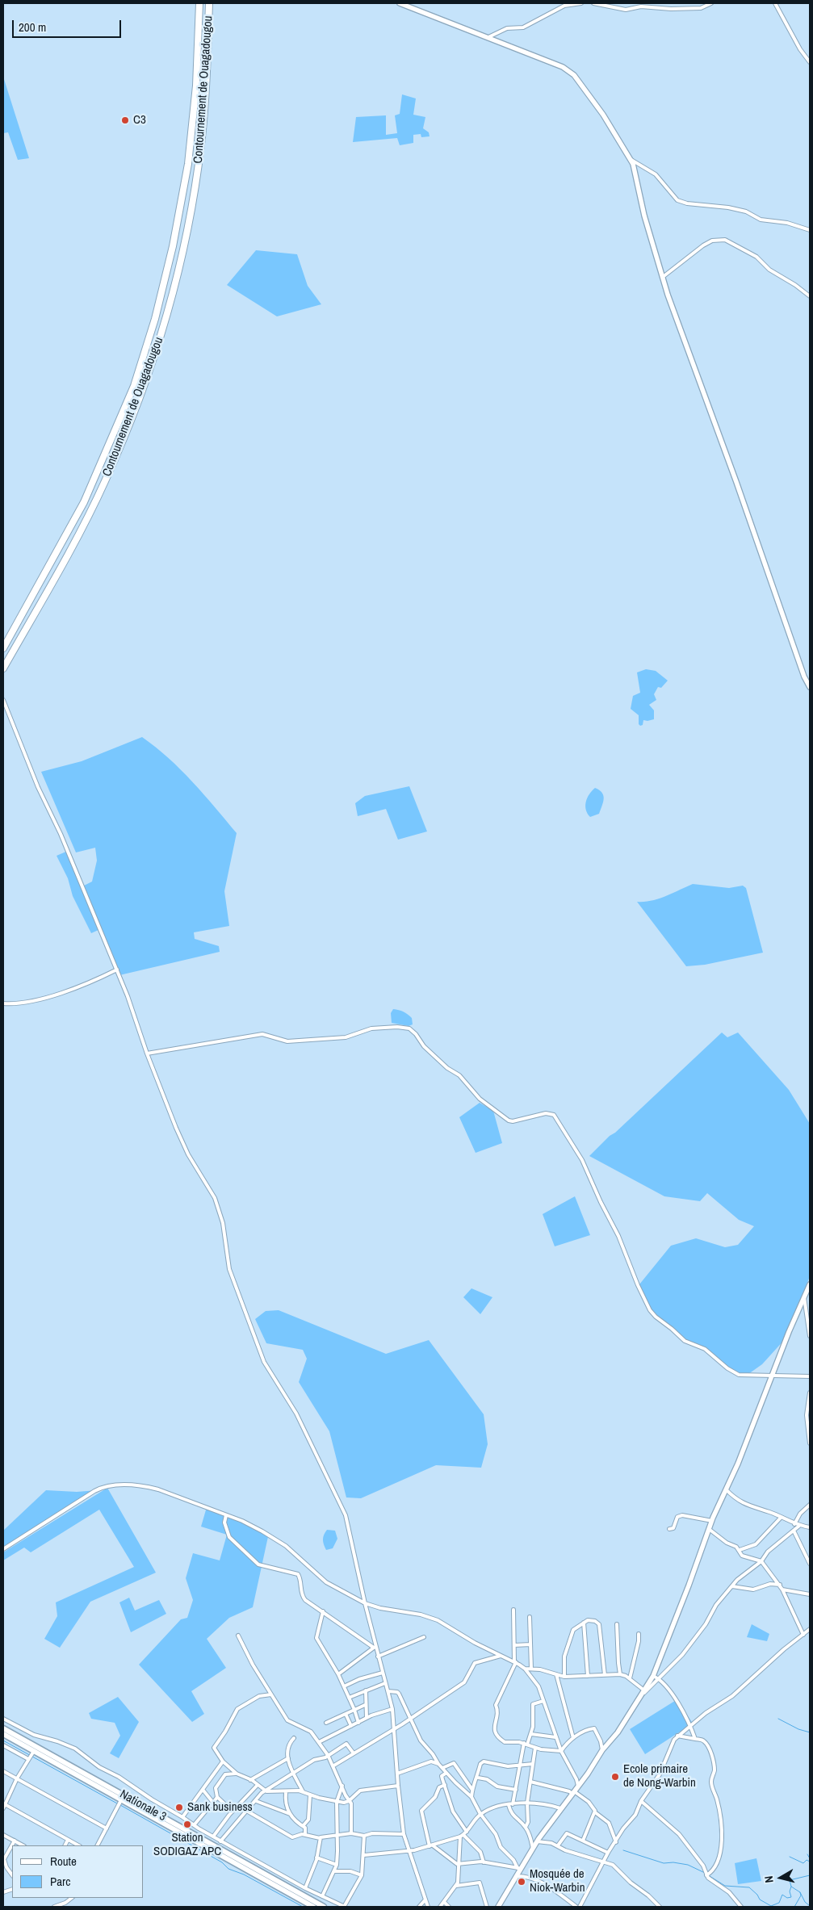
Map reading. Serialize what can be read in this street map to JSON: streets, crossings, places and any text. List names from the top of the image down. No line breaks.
{"streets":{"highway":["Contournement de Ouagadougou"],"main road":["Nationale 3"]},"places":["C3","Ecole primaire de Nong-Warbin","Sank business","Station SODIGAZ APC","Mosquée de Niok-Warbin"],"legend":["Route","Parc"],"scale_bar":"200 m","north":"left"}
